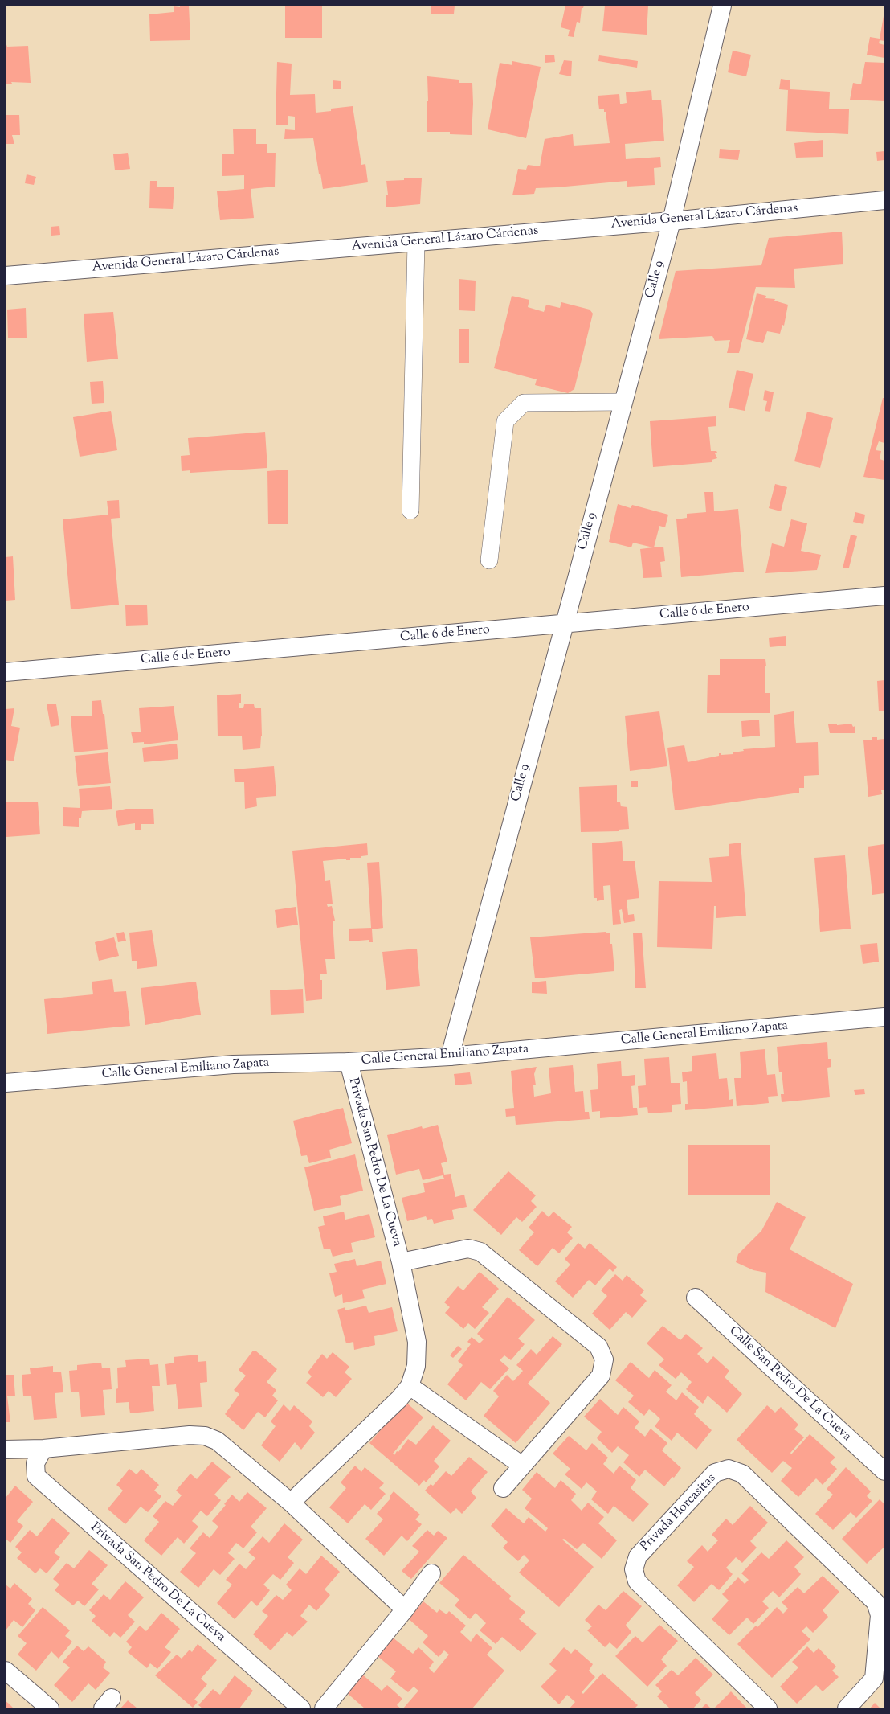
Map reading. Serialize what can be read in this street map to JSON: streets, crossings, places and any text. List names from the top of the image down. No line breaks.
{"streets":{"street":["Avenida General Lázaro Cárdenas","Calle 9","Calle 6 de Enero","Calle General Emiliano Zapata","Privada San Pedro De La Cueva","Calle San Pedro De La Cueva","Privada Horcasitas"]},"crossings":[["Avenida General Lázaro Cárdenas","Calle 9"],["Calle 9","Calle 6 de Enero"],["Calle 9","Calle General Emiliano Zapata"],["Calle General Emiliano Zapata","Privada San Pedro De La Cueva"]]}
